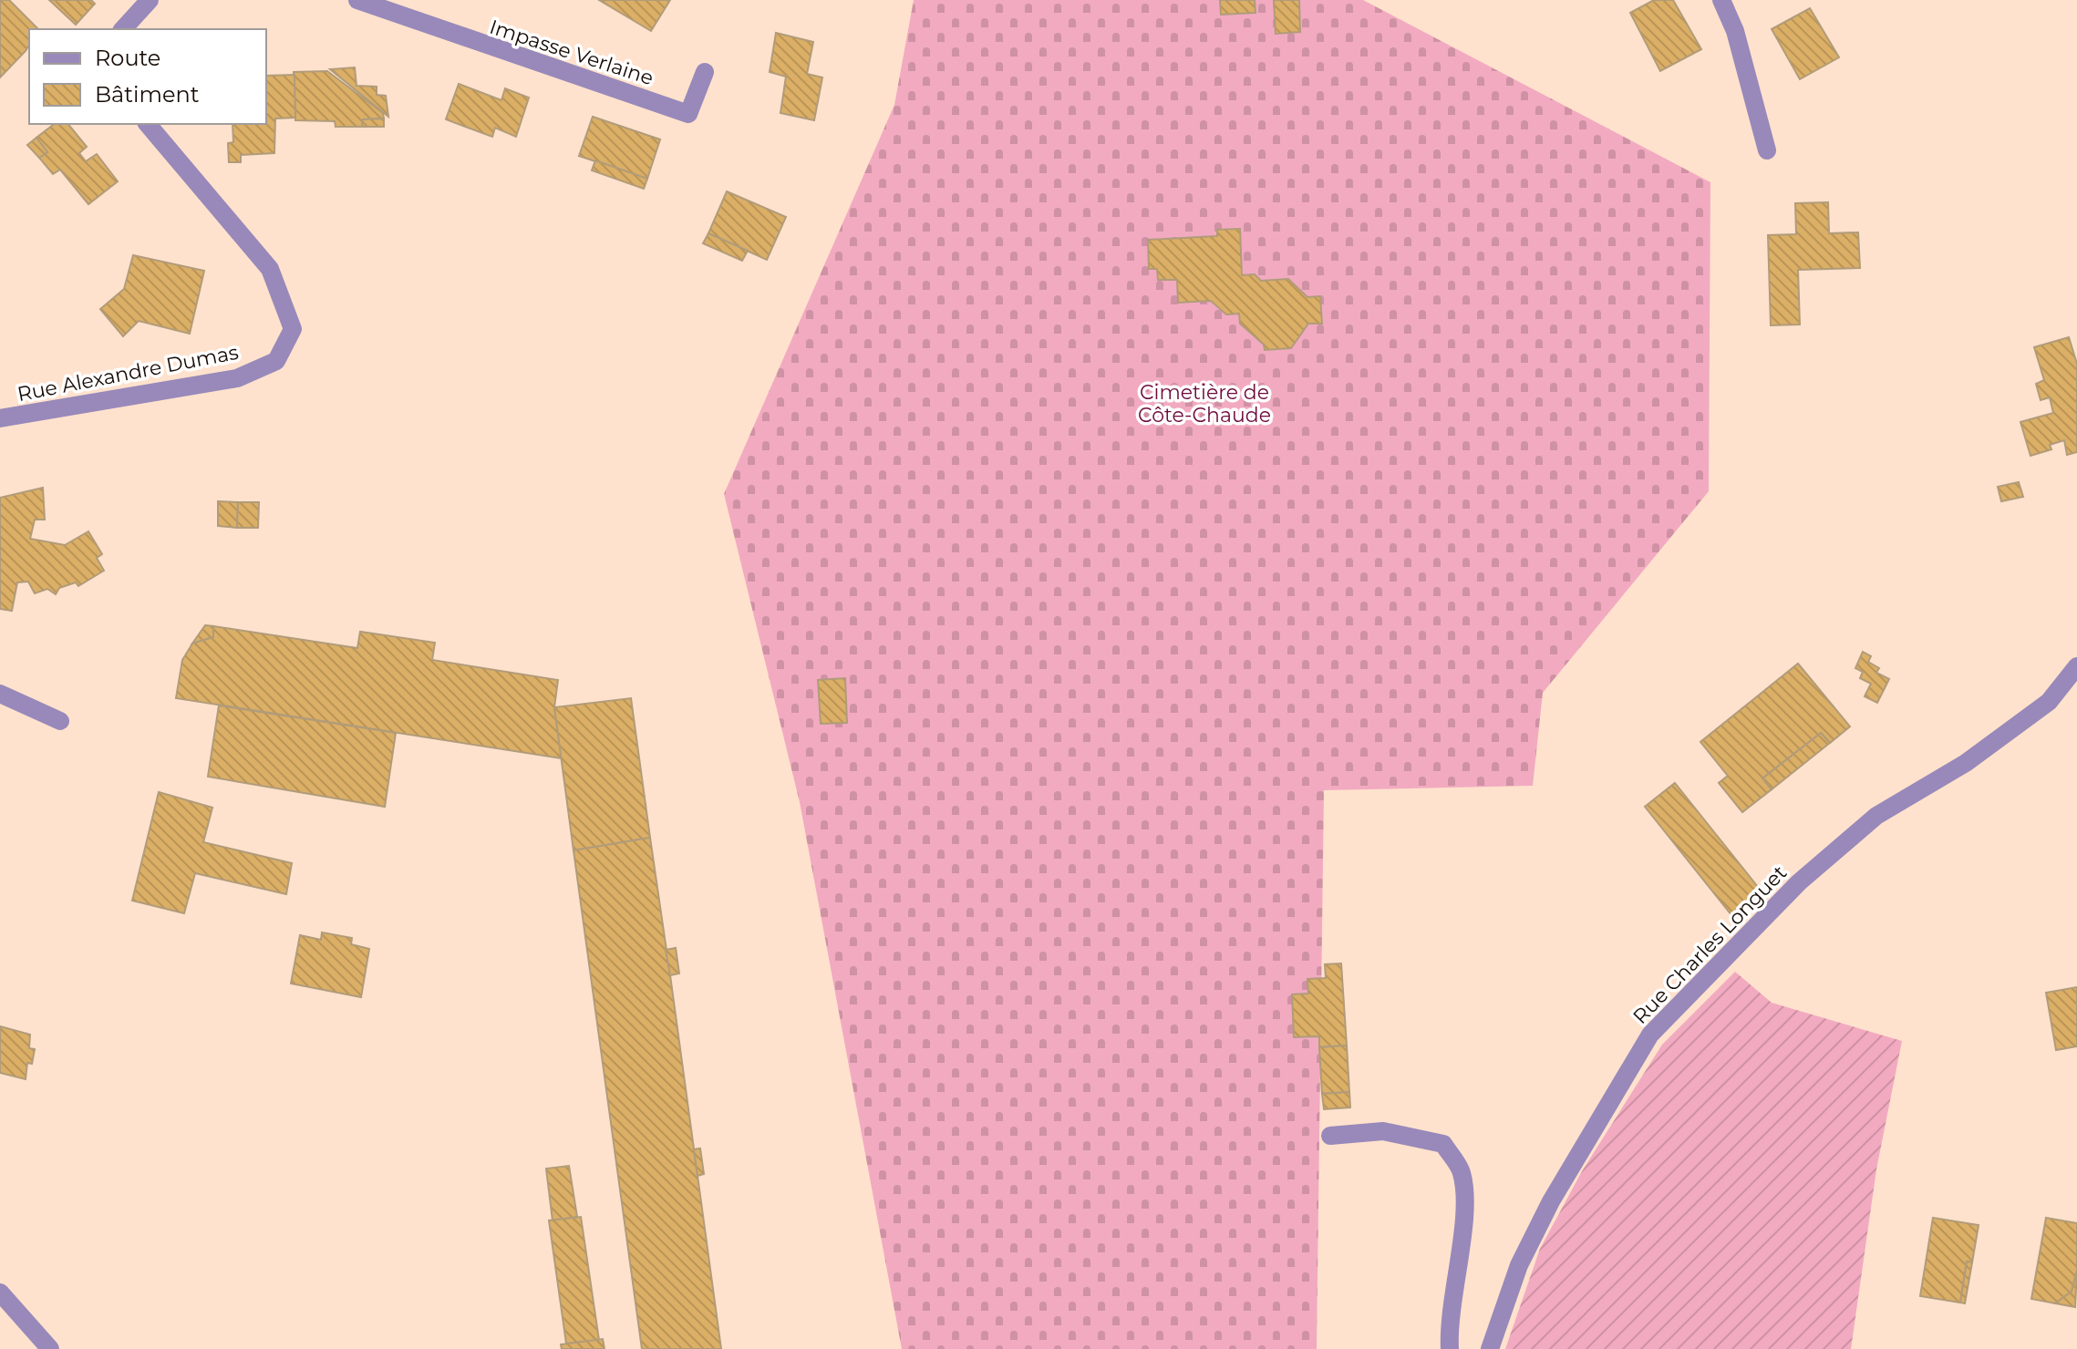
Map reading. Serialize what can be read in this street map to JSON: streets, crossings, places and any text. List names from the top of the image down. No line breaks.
{"streets":{"street":["Impasse Verlaine","Rue Alexandre Dumas","Rue Charles Longuet"]},"parks":["Cimetière de Côte-Chaude"],"legend":["Route","Bâtiment"]}
